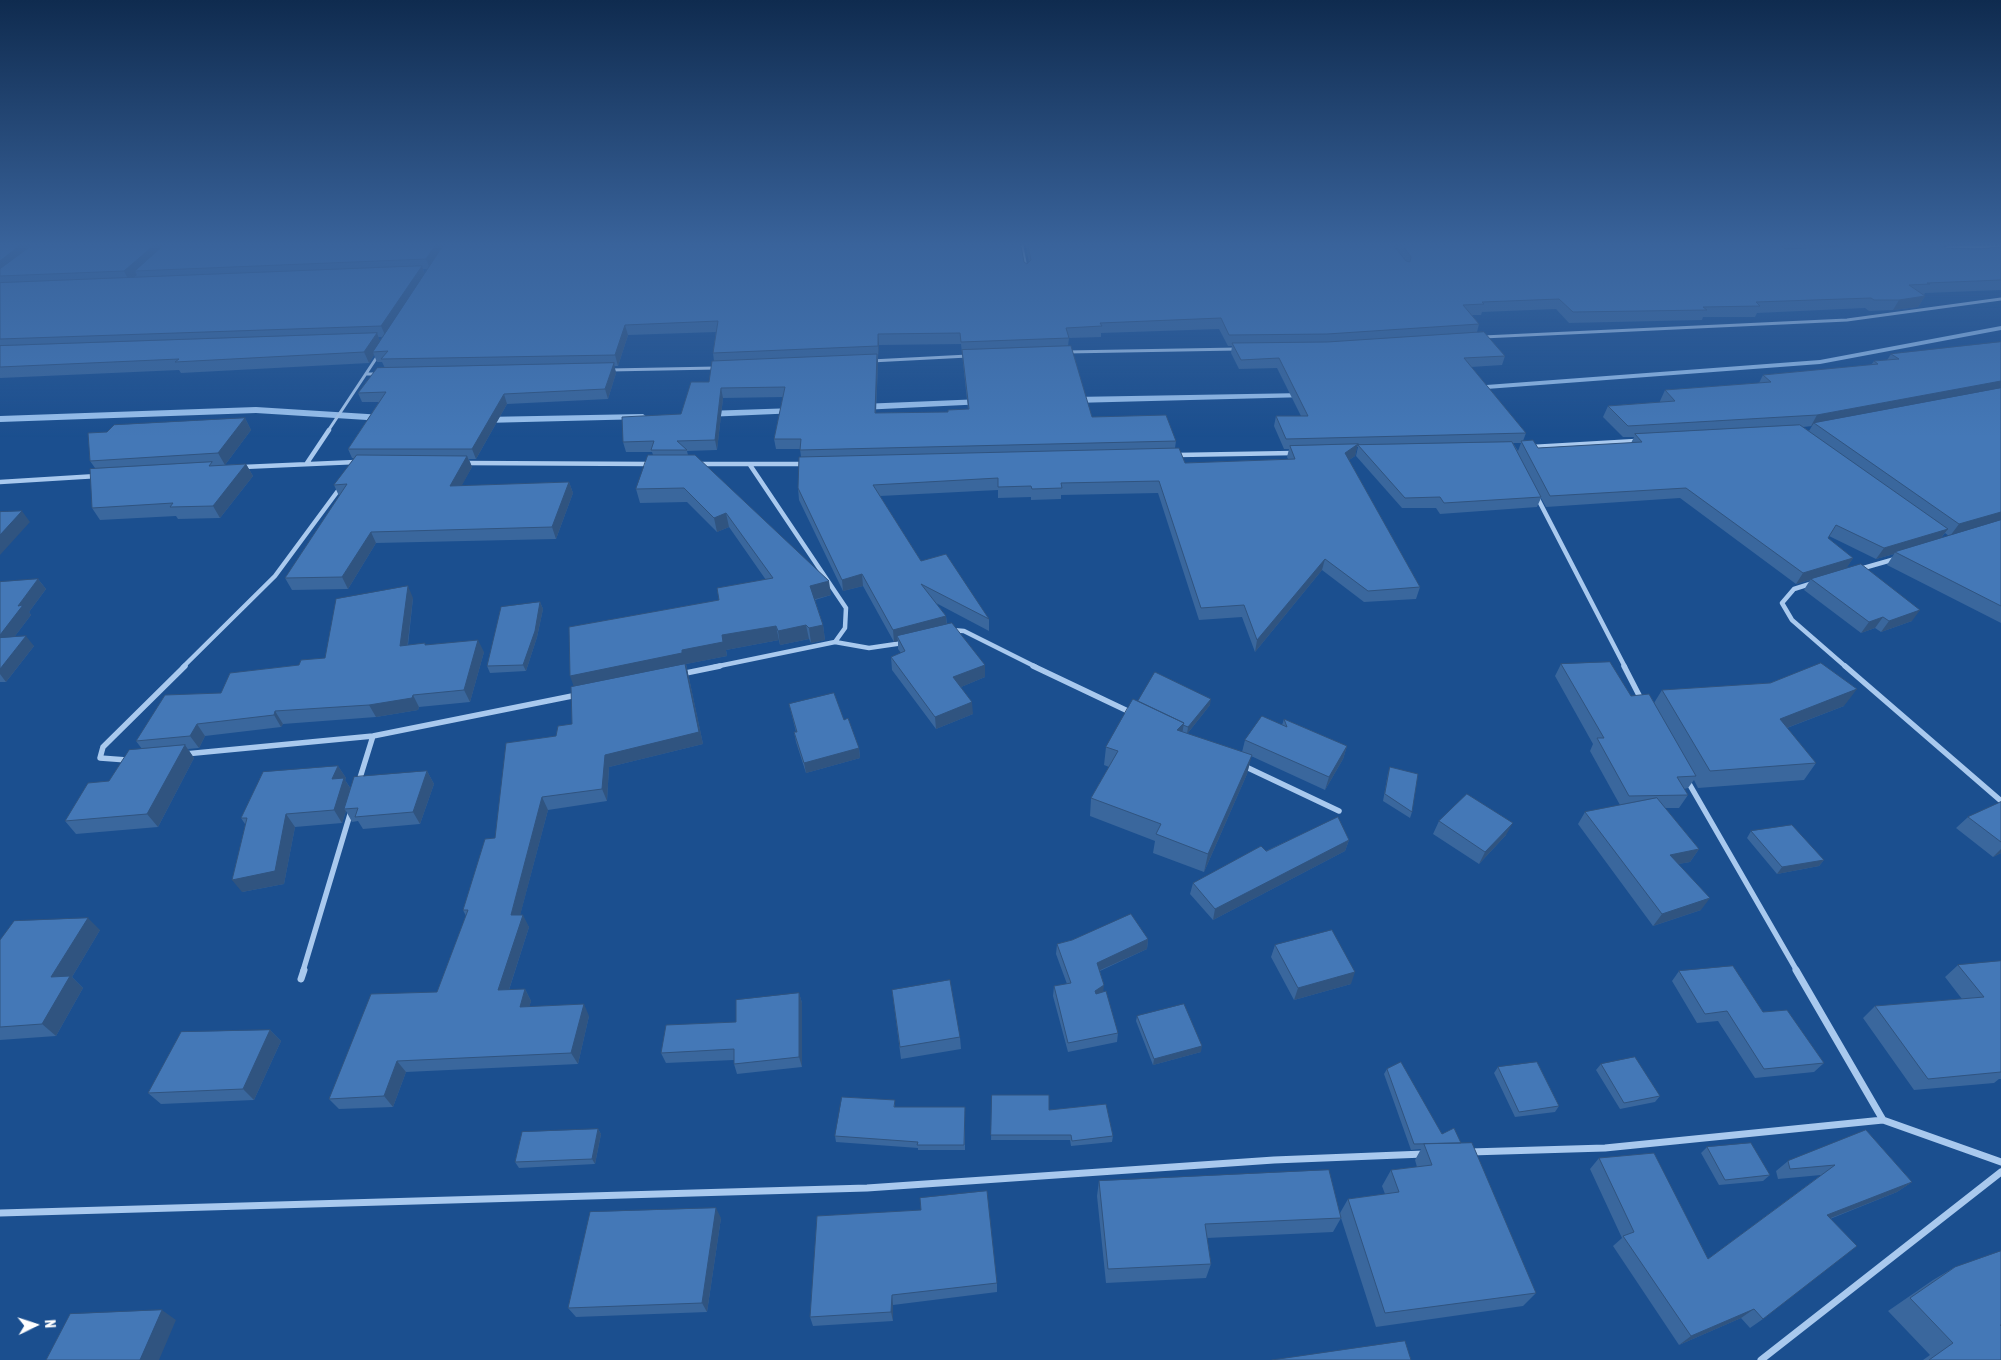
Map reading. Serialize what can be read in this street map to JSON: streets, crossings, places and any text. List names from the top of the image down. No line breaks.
{"north":"right"}
